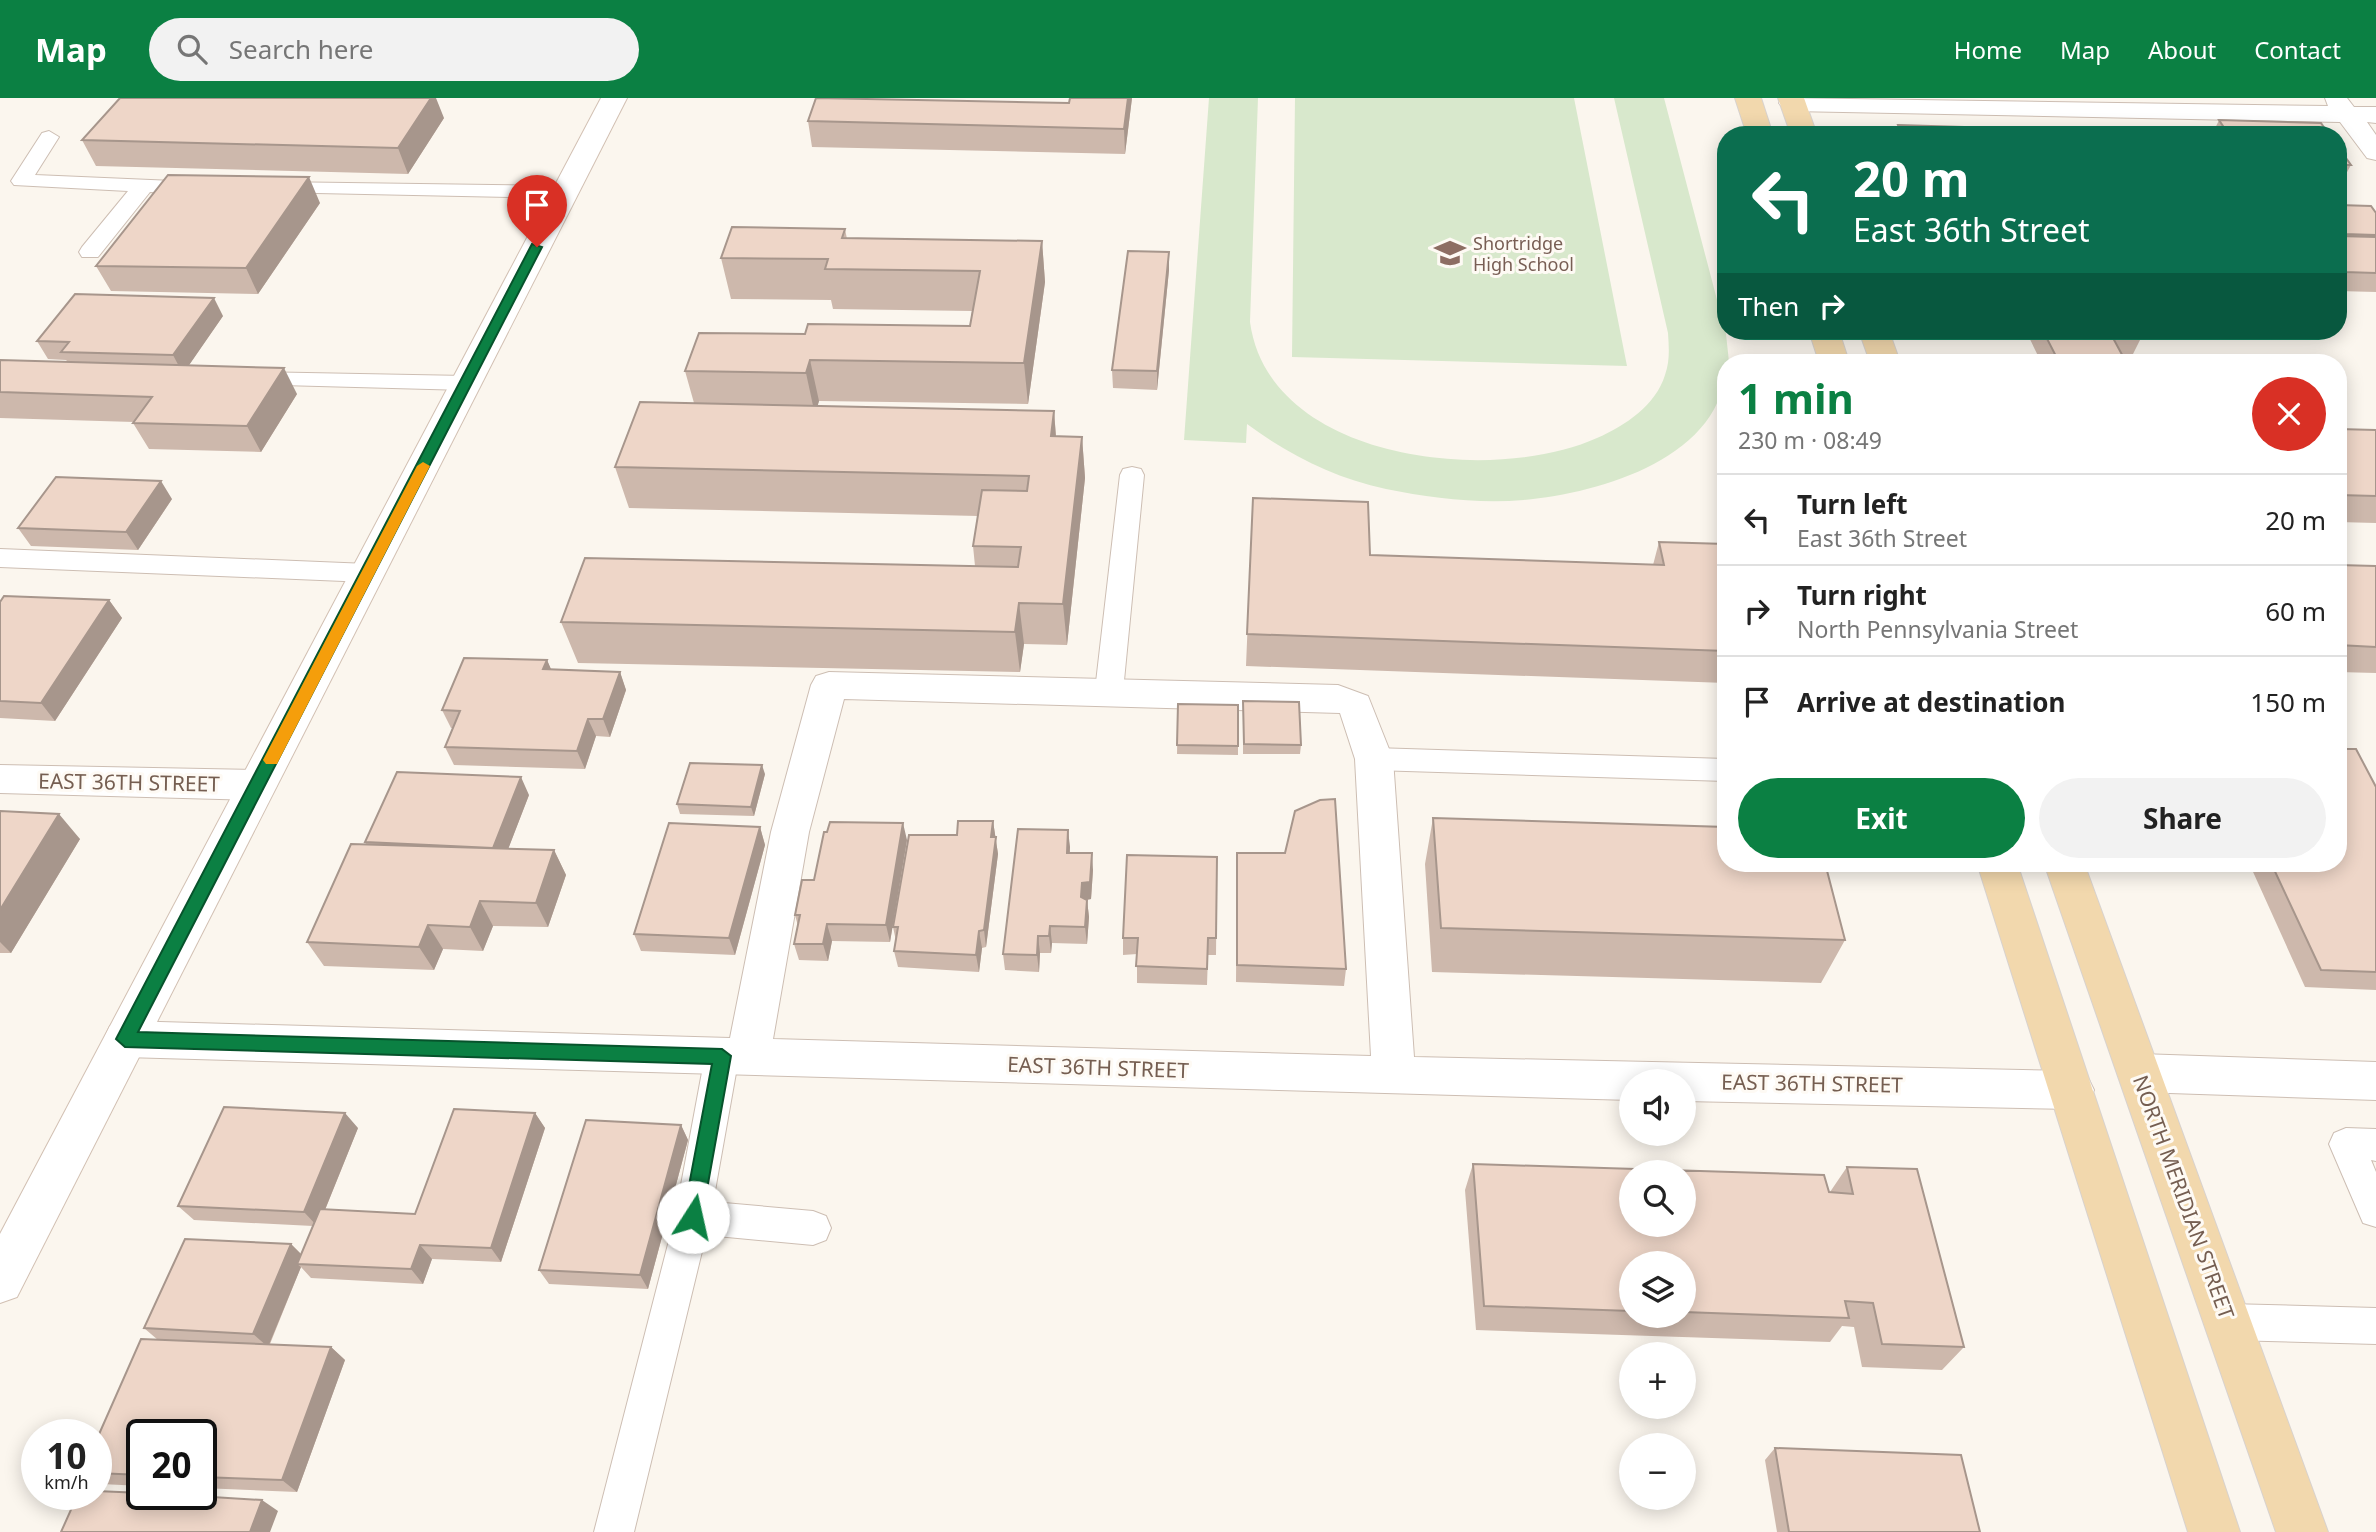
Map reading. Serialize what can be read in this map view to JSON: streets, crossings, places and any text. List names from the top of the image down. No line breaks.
{"streets":{"main road":["NORTH MERIDIAN STREET"],"street":["EAST 36TH STREET"]},"places":{"school or university":["Shortridge High School"]},"page":{"header":"Map","search":"Search here","nav":["Home","Map","About","Contact"],"turn":["20 m","East 36th Street"],"then":"Then","heading":["1 min","230 m · 08:49"],"list":[{"name":"Turn left","note":"East 36th Street","value":"20 m"},{"name":"Turn right","note":"North Pennsylvania Street","value":"60 m"},{"name":"Arrive at destination","value":"150 m"}],"buttons":["Exit","Share"],"map_buttons":["+","−"],"speed":"10 km/h","limit":"20"}}
